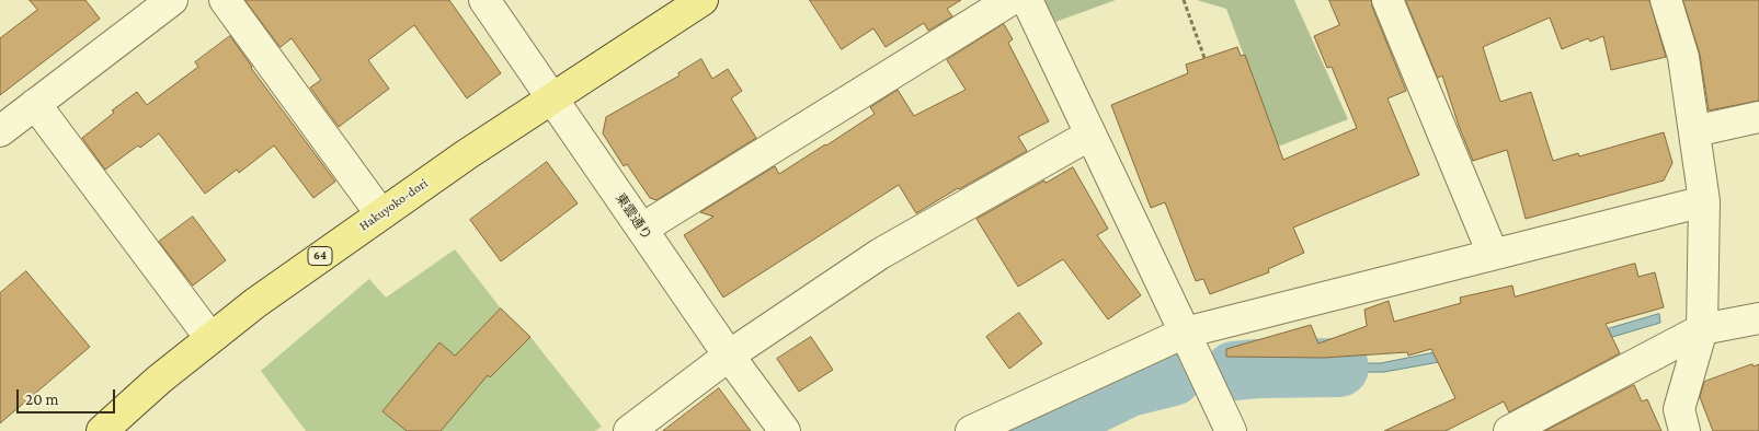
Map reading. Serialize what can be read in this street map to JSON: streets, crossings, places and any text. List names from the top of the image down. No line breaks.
{"streets":{"main road":["Hakuyoko-dori","64"],"street":["東雲通り"]},"crossings":[["Hakuyoko-dori","東雲通り"]],"scale_bar":"20 m"}
